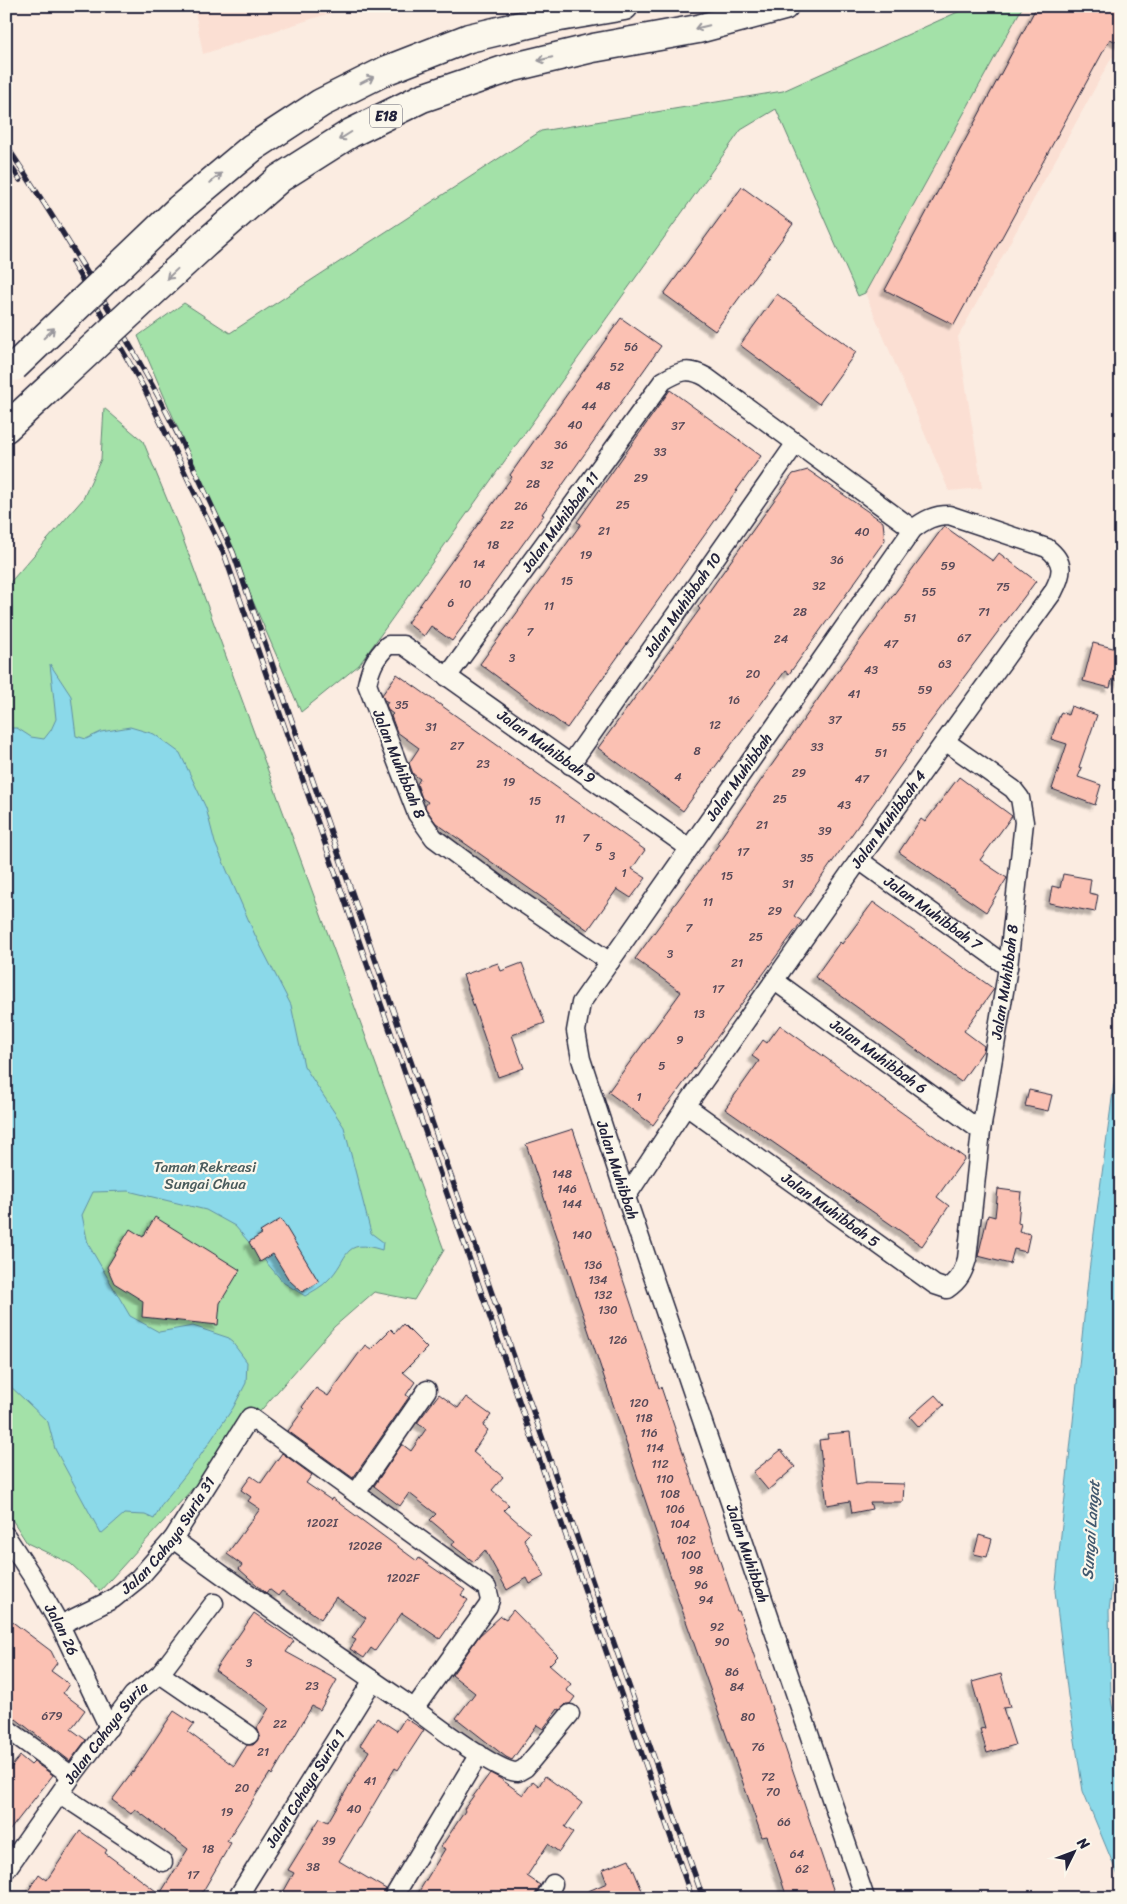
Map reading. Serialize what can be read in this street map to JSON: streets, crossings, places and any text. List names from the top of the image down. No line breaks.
{"streets":{"highway":["E18"],"street":["Jalan Muhibbah 11","Jalan Muhibbah 10","Jalan Muhibbah 9","Jalan Muhibbah 8","Jalan Muhibbah","Jalan Muhibbah 4","Jalan Muhibbah 7","Jalan Muhibbah 6","Jalan Muhibbah 5","Jalan Cahaya Suria 31","Jalan 26","Jalan Cahaya Suria","Jalan Cahaya Suria 1"]},"crossings":[["Jalan Muhibbah 11","Jalan Muhibbah 10"],["Jalan Muhibbah 11","Jalan Muhibbah 9"],["Jalan Muhibbah 10","Jalan Muhibbah 9"],["Jalan Muhibbah 9","Jalan Muhibbah 8"],["Jalan Muhibbah 9","Jalan Muhibbah"],["Jalan Muhibbah 8","Jalan Muhibbah"],["Jalan Muhibbah 8","Jalan Muhibbah 4"],["Jalan Muhibbah 8","Jalan Muhibbah 7"],["Jalan Muhibbah 8","Jalan Muhibbah 6"],["Jalan Muhibbah 8","Jalan Muhibbah 5"],["Jalan Muhibbah","Jalan Muhibbah 4"],["Jalan Muhibbah 4","Jalan Muhibbah 7"],["Jalan Muhibbah 4","Jalan Muhibbah 6"],["Jalan Muhibbah 4","Jalan Muhibbah 5"],["Jalan Cahaya Suria 31","Jalan 26"],["Jalan 26","Jalan Cahaya Suria"]],"water":["Sungai Langat"],"parks":["Taman Rekreasi Sungai Chua"],"house_numbers":["56","52","48","44","40","37","36","33","32","29","28","25","26","22","21","40","18","19","36","14","59","15","10","32","75","55","6","11","28","71","51","7","67","24","47","3","63","43","20","59","41","16","35","37","12","31","55","27","33","8","51","23","29","4","47","19","25","15","43","11","21","39","7","5","17","3","35","1","15","31","11","29","7","25","3","21","17","13","9","5","1","148","146","144","140","136","134","132","130","126","120","118","116","114","112","110","108","106","1202I","104","102","1202G","100","98","1202F","96","94","92","90","3","86","23","84","679","80","22","76","21","72","41","20","70","40","19","66","39","18","64","38","62","17"],"north":"top right"}
